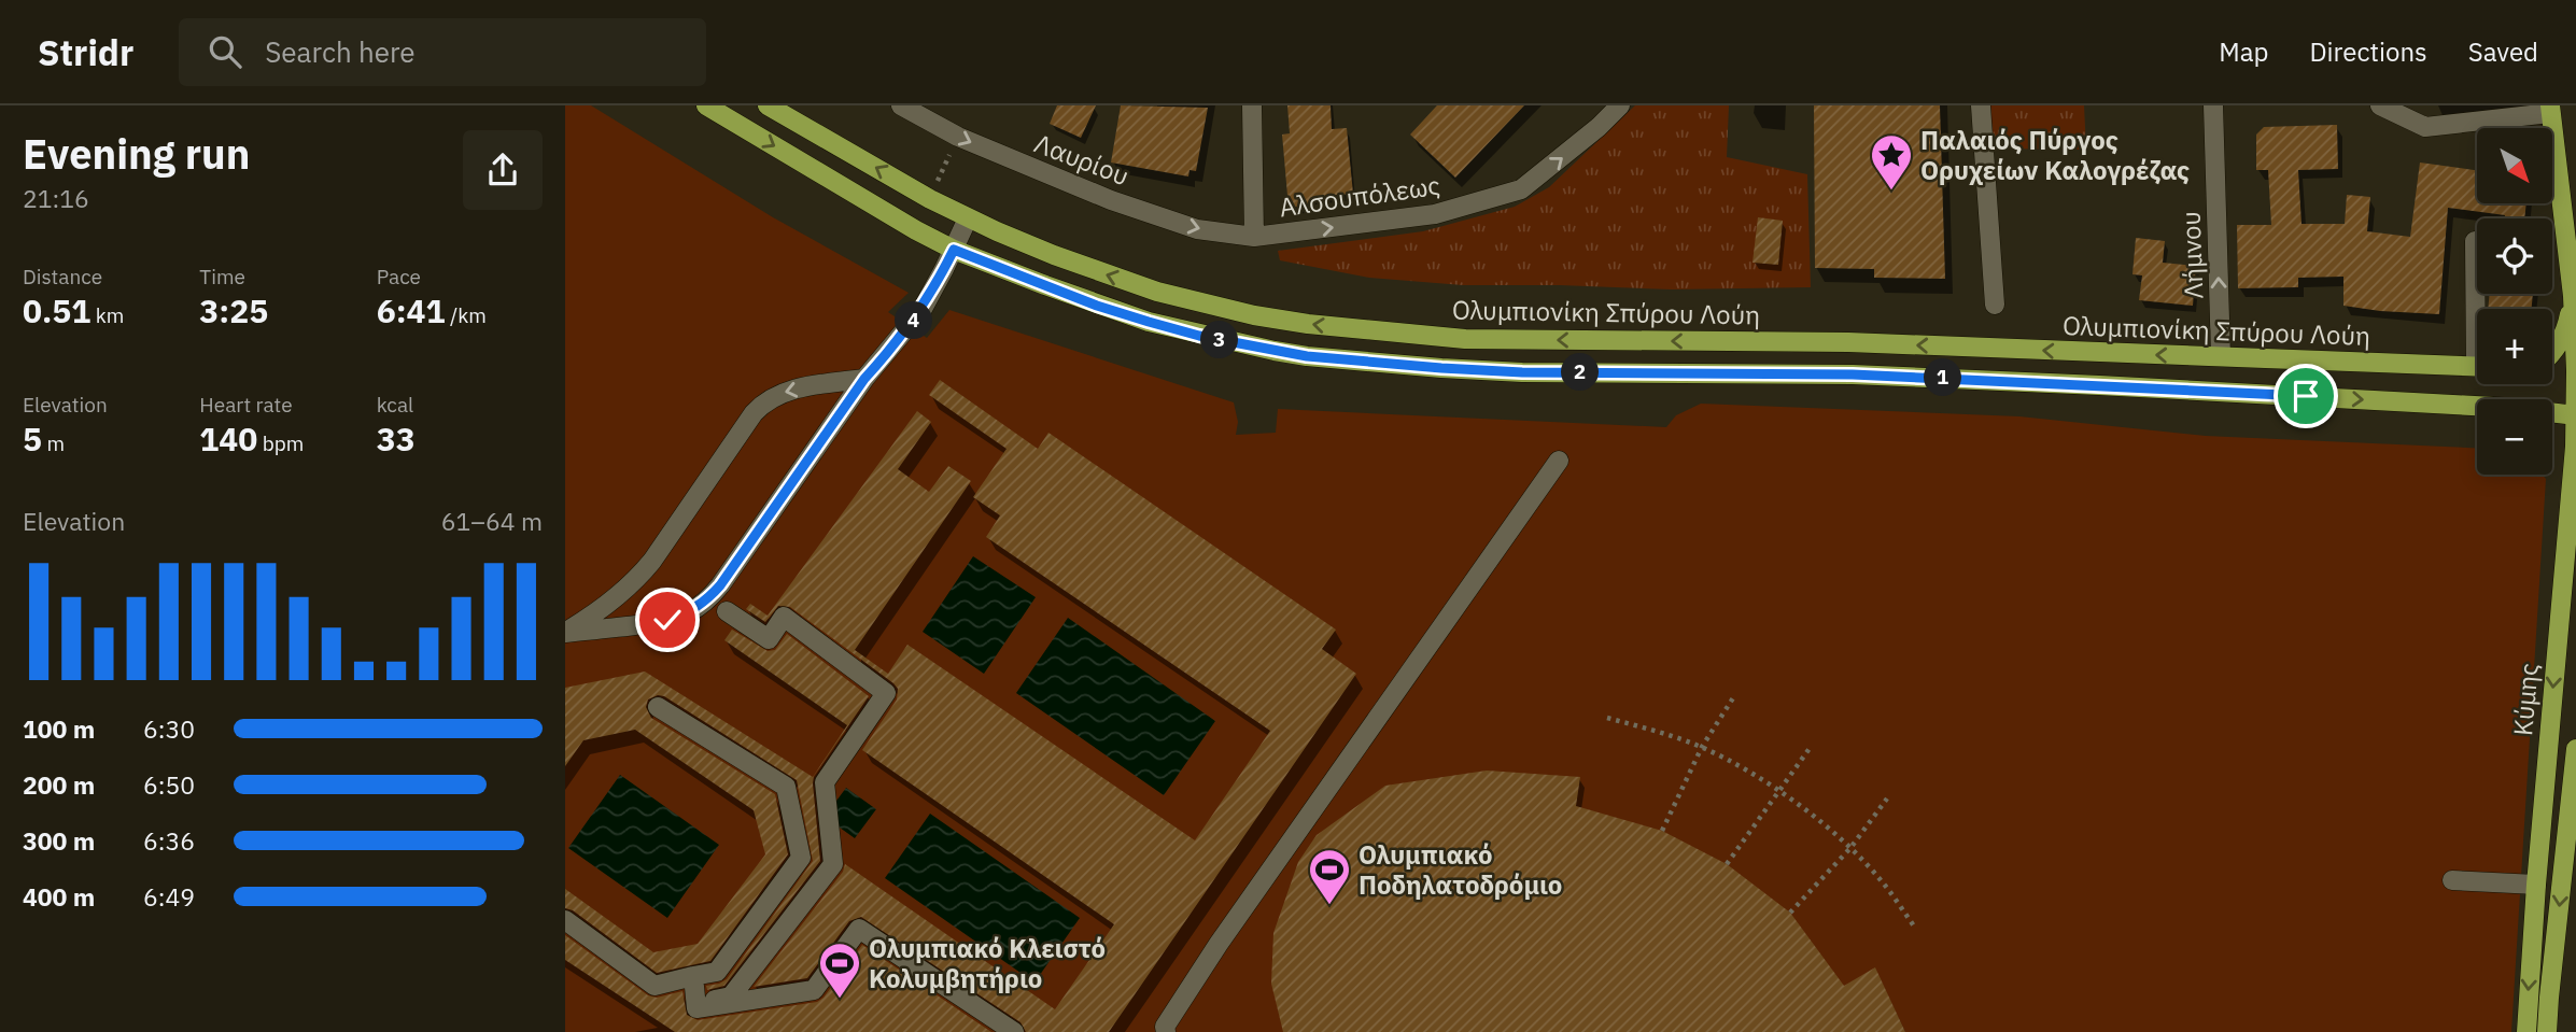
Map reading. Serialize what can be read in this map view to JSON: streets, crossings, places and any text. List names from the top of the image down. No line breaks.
{"streets":{"main road":["Ολυμπιονίκη Σπύρου Λούη","Κύμης"],"street":["Λαυρίου","Αλσουπόλεως","Λήμνου"]},"crossings":[["Λαυρίου","Αλσουπόλεως"],["Λήμνου","Ολυμπιονίκη Σπύρου Λούη"]],"one_way":["Λαυρίου","Αλσουπόλεως","Λήμνου"],"places":{"place":["Παλαιός Πύργος Ορυχείων Καλογρέζας"],"sports":["Ολυμπιακό Ποδηλατοδρόμιο","Ολυμπιακό Κλειστό Κολυμβητήριο"]},"north":"bottom right","page":{"header":"Stridr","search":"Search here","nav":["Map","Directions","Saved"],"heading":["Evening run","21:16"],"map_buttons":["+","−"],"stats":[["Distance","0.51 km"],["Time","3:25"],["Pace","6:41 /km"],["Elevation","5 m"],["Heart rate","140 bpm"],["kcal","33"]],"pins":["4","3","2","1"],"chart":["Elevation","61–64 m"],"list":[{"name":"100 m","note":"6:30"},{"name":"200 m","note":"6:50"},{"name":"300 m","note":"6:36"},{"name":"400 m","note":"6:49"}]}}
